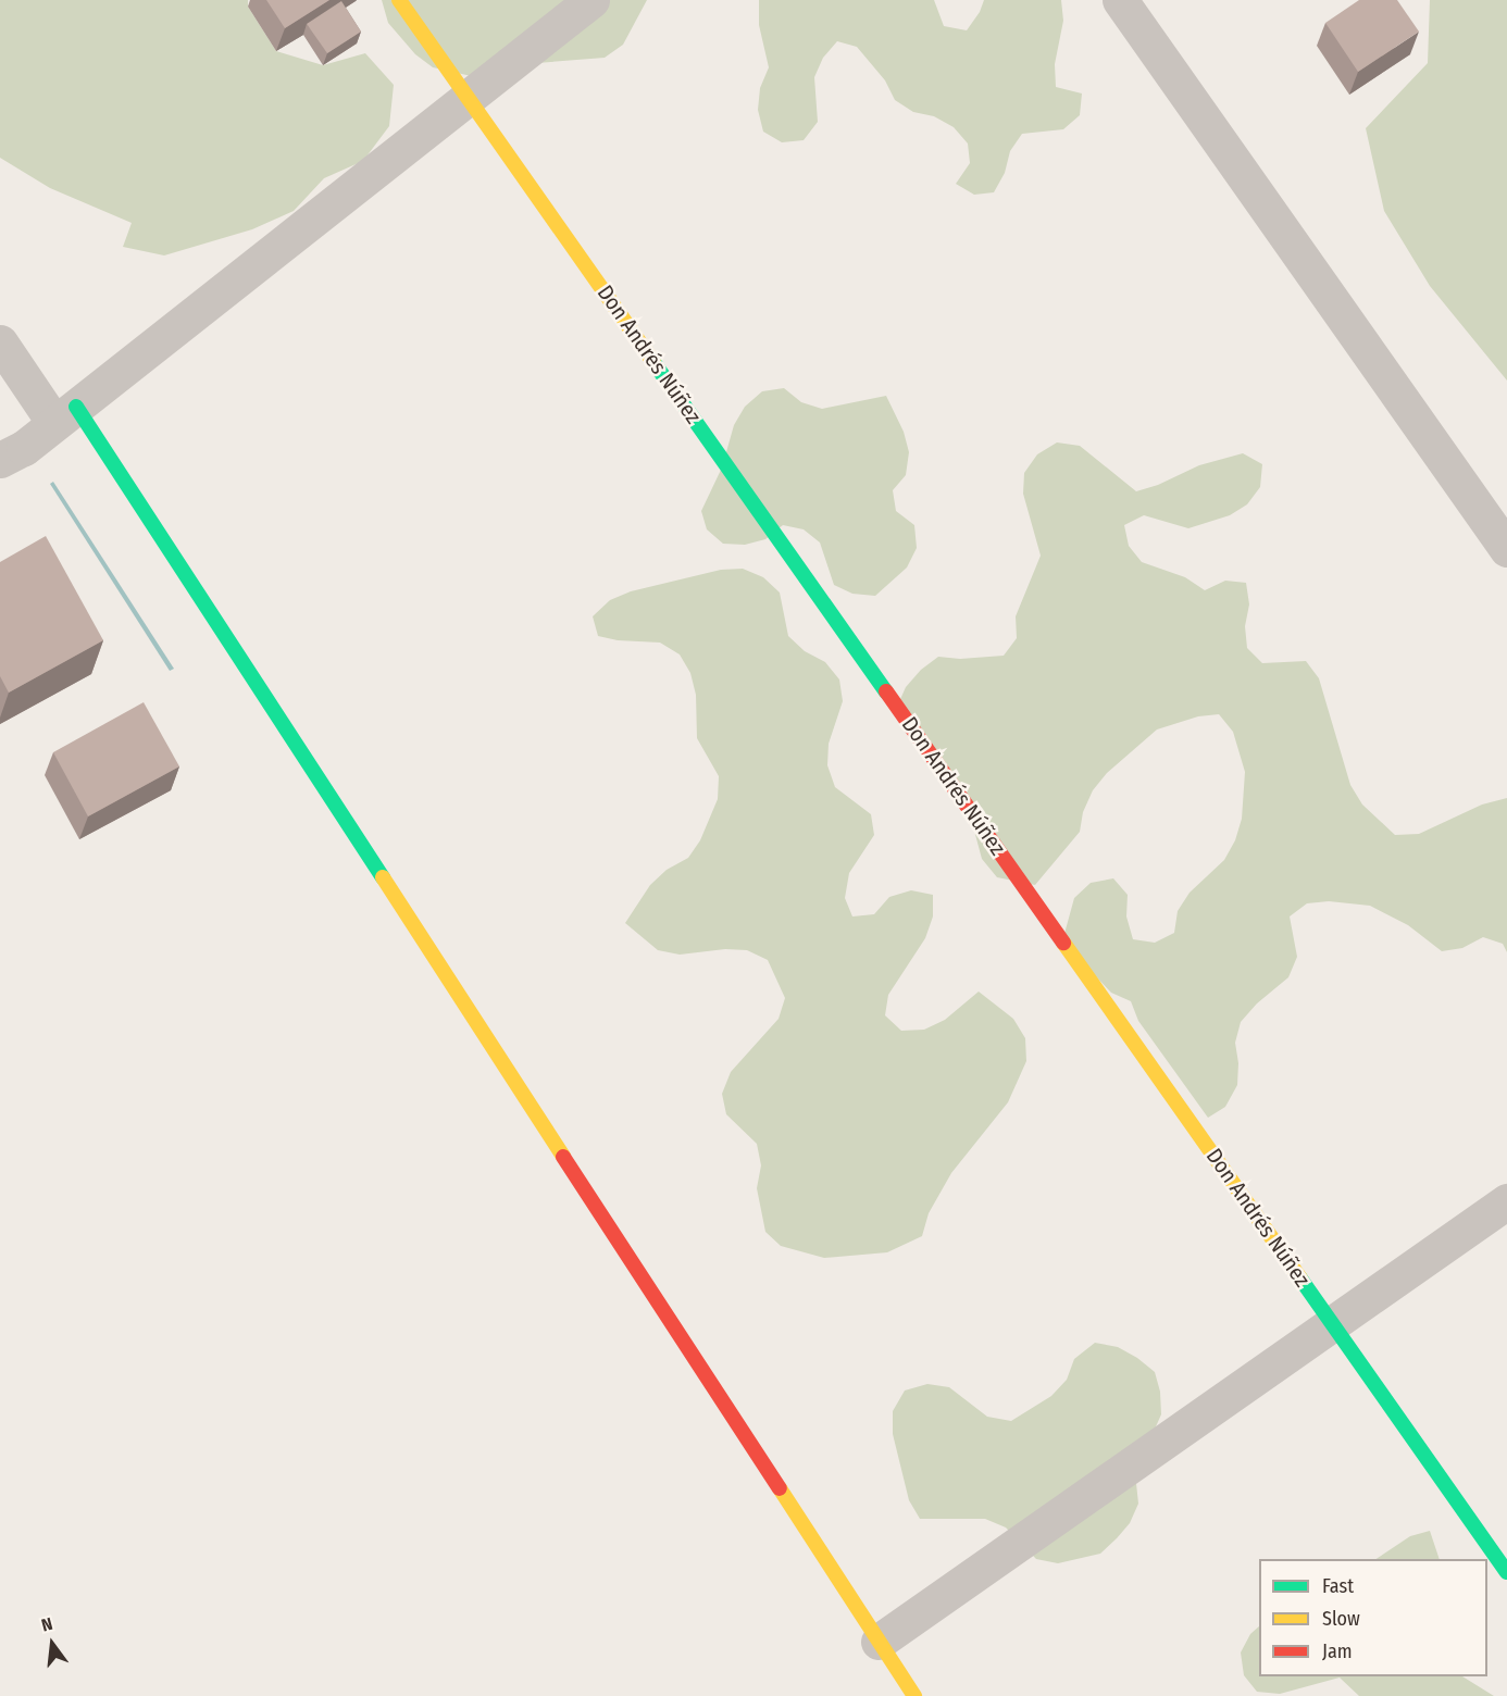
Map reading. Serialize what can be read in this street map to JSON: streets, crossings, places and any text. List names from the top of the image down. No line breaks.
{"streets":{"street":["Don Andrés Núñez"]},"legend":["Fast","Slow","Jam"],"north":"top"}
